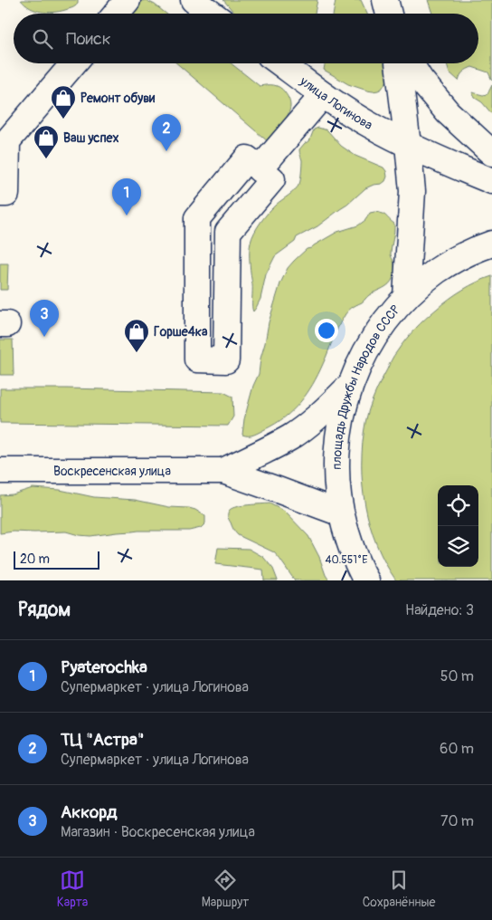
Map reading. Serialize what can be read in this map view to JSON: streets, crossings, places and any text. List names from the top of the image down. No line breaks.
{"streets":{"main road":["улица Логинова","площадь Дружбы Народов СССР","Воскресенская улица"]},"crossings":[["площадь Дружбы Народов СССР","Воскресенская улица"]],"places":{"shop":["Ремонт обуви","Ваш успех","Горше4ка"]},"scale_bar":"20 m","page":{"search":"Поиск","pins":["2","1","3"],"scale":"20 m","heading":["Рядом","Найдено: 3"],"list":[{"mark":"1","name":"Pyaterochka","note":"Супермаркет · улица Логинова","value":"50 m"},{"mark":"2","name":"ТЦ \"Астра\"","note":"Супермаркет · улица Логинова","value":"60 m"},{"mark":"3","name":"Аккорд","note":"Магазин · Воскресенская улица","value":"70 m"}],"nav":["Карта","Маршрут","Сохранённые"]},"coordinates":["40.551°E"]}
